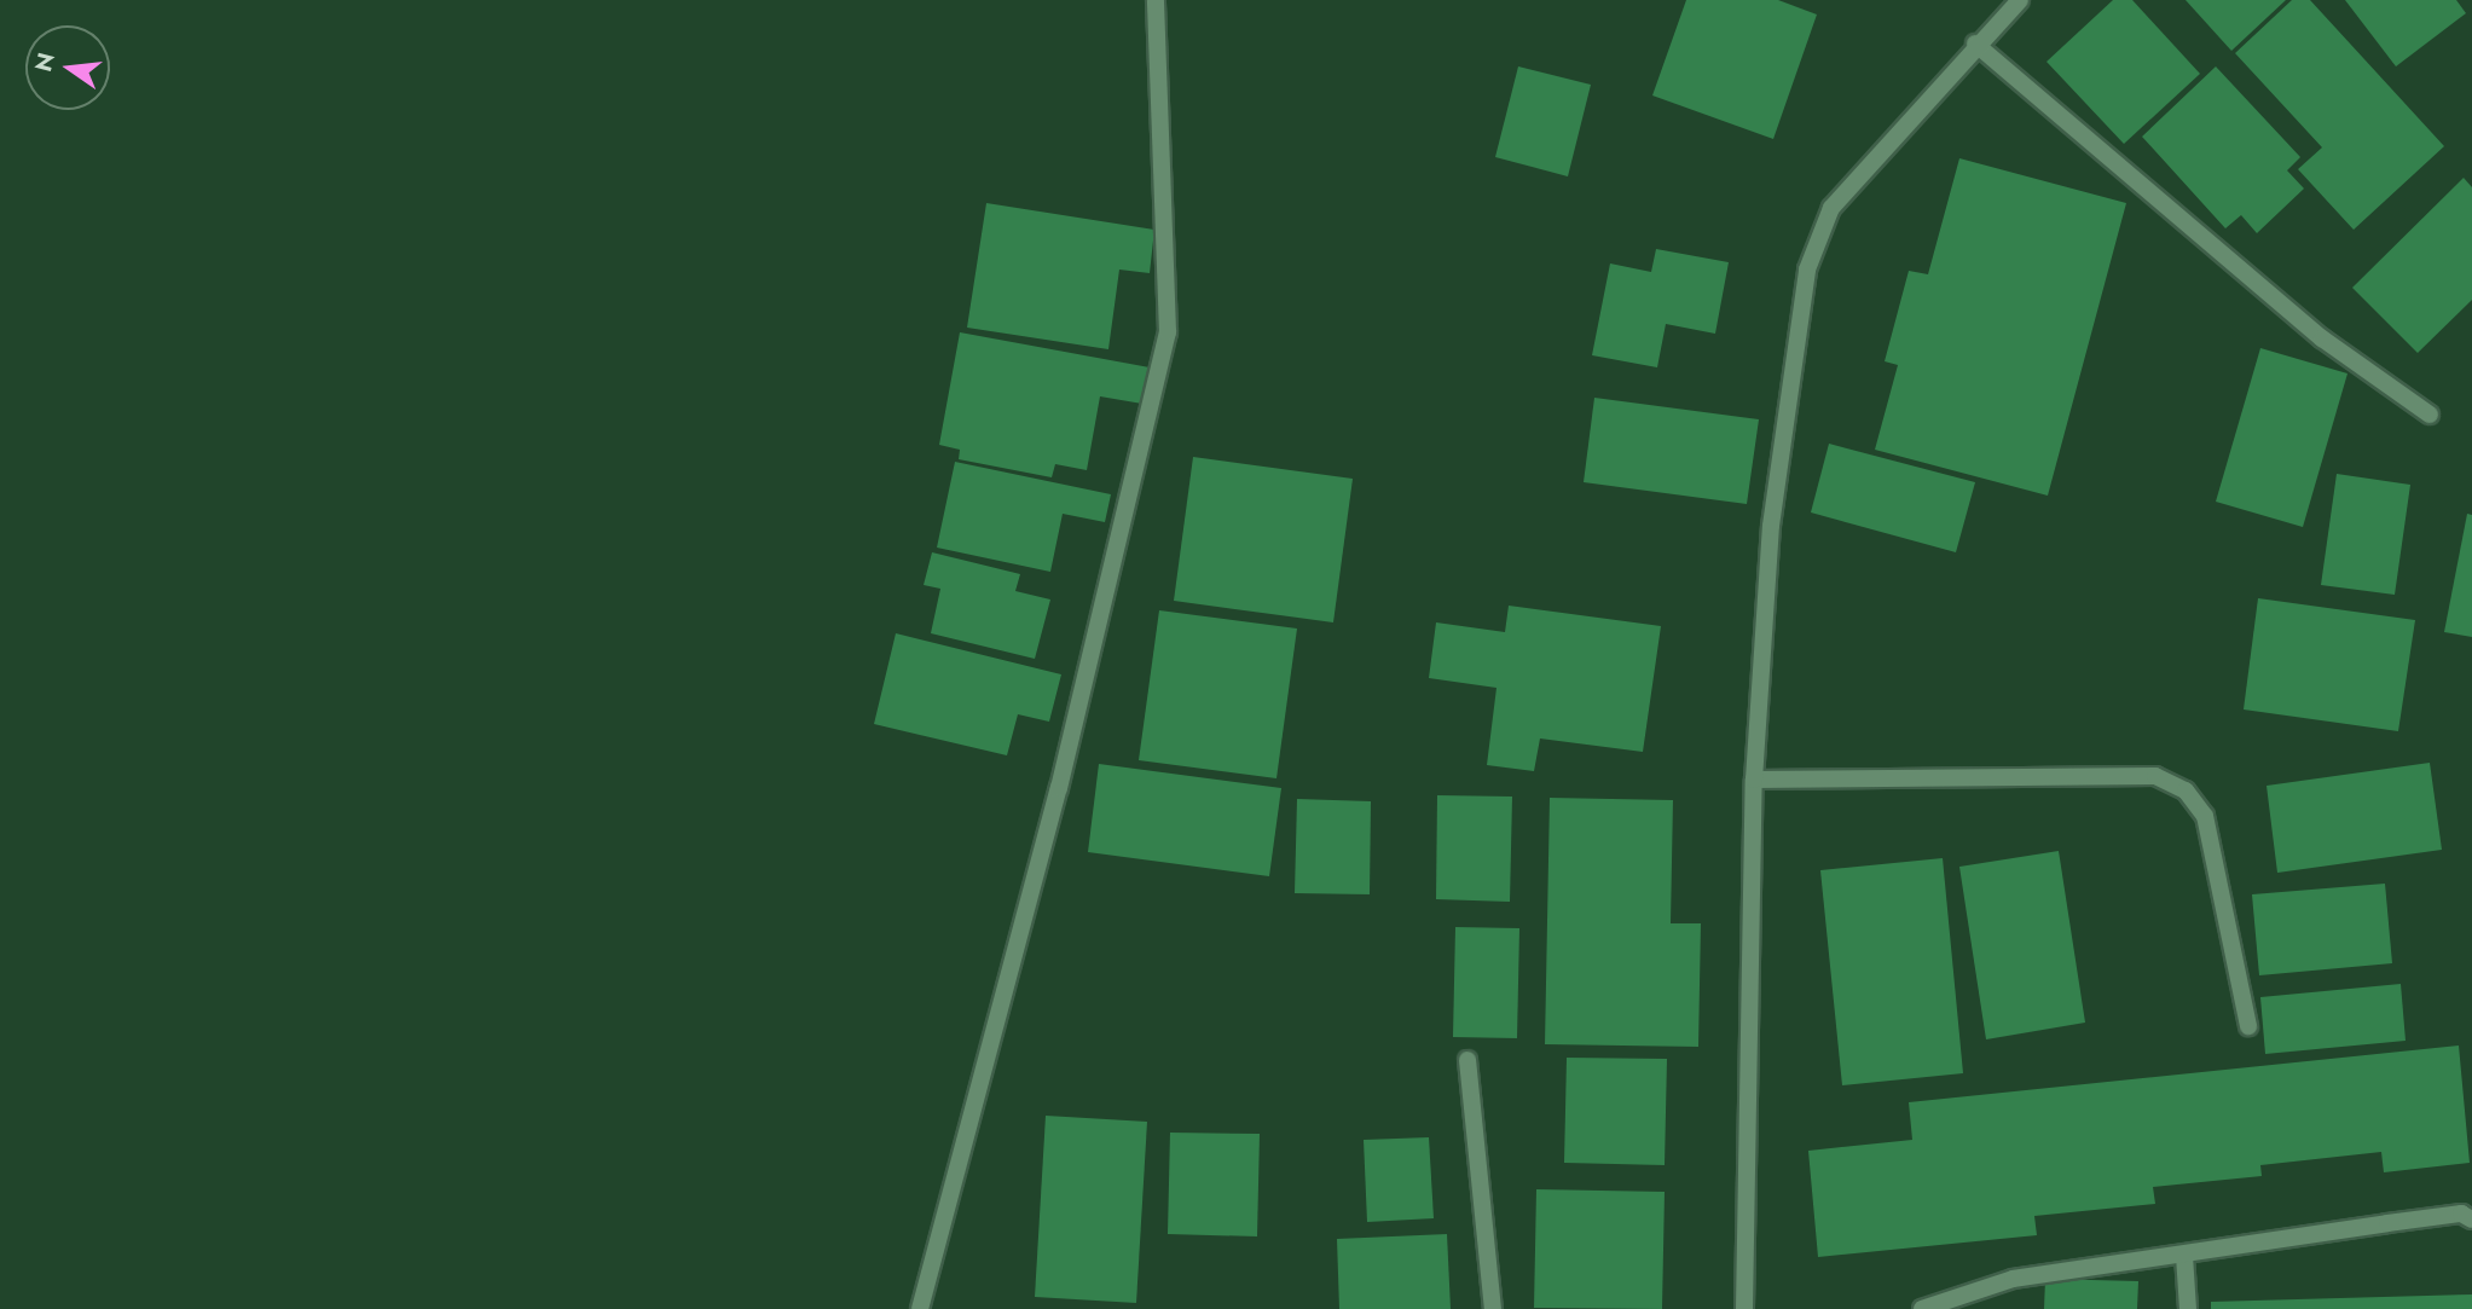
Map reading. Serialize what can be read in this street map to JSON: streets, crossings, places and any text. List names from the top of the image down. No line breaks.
{"north":"left"}
